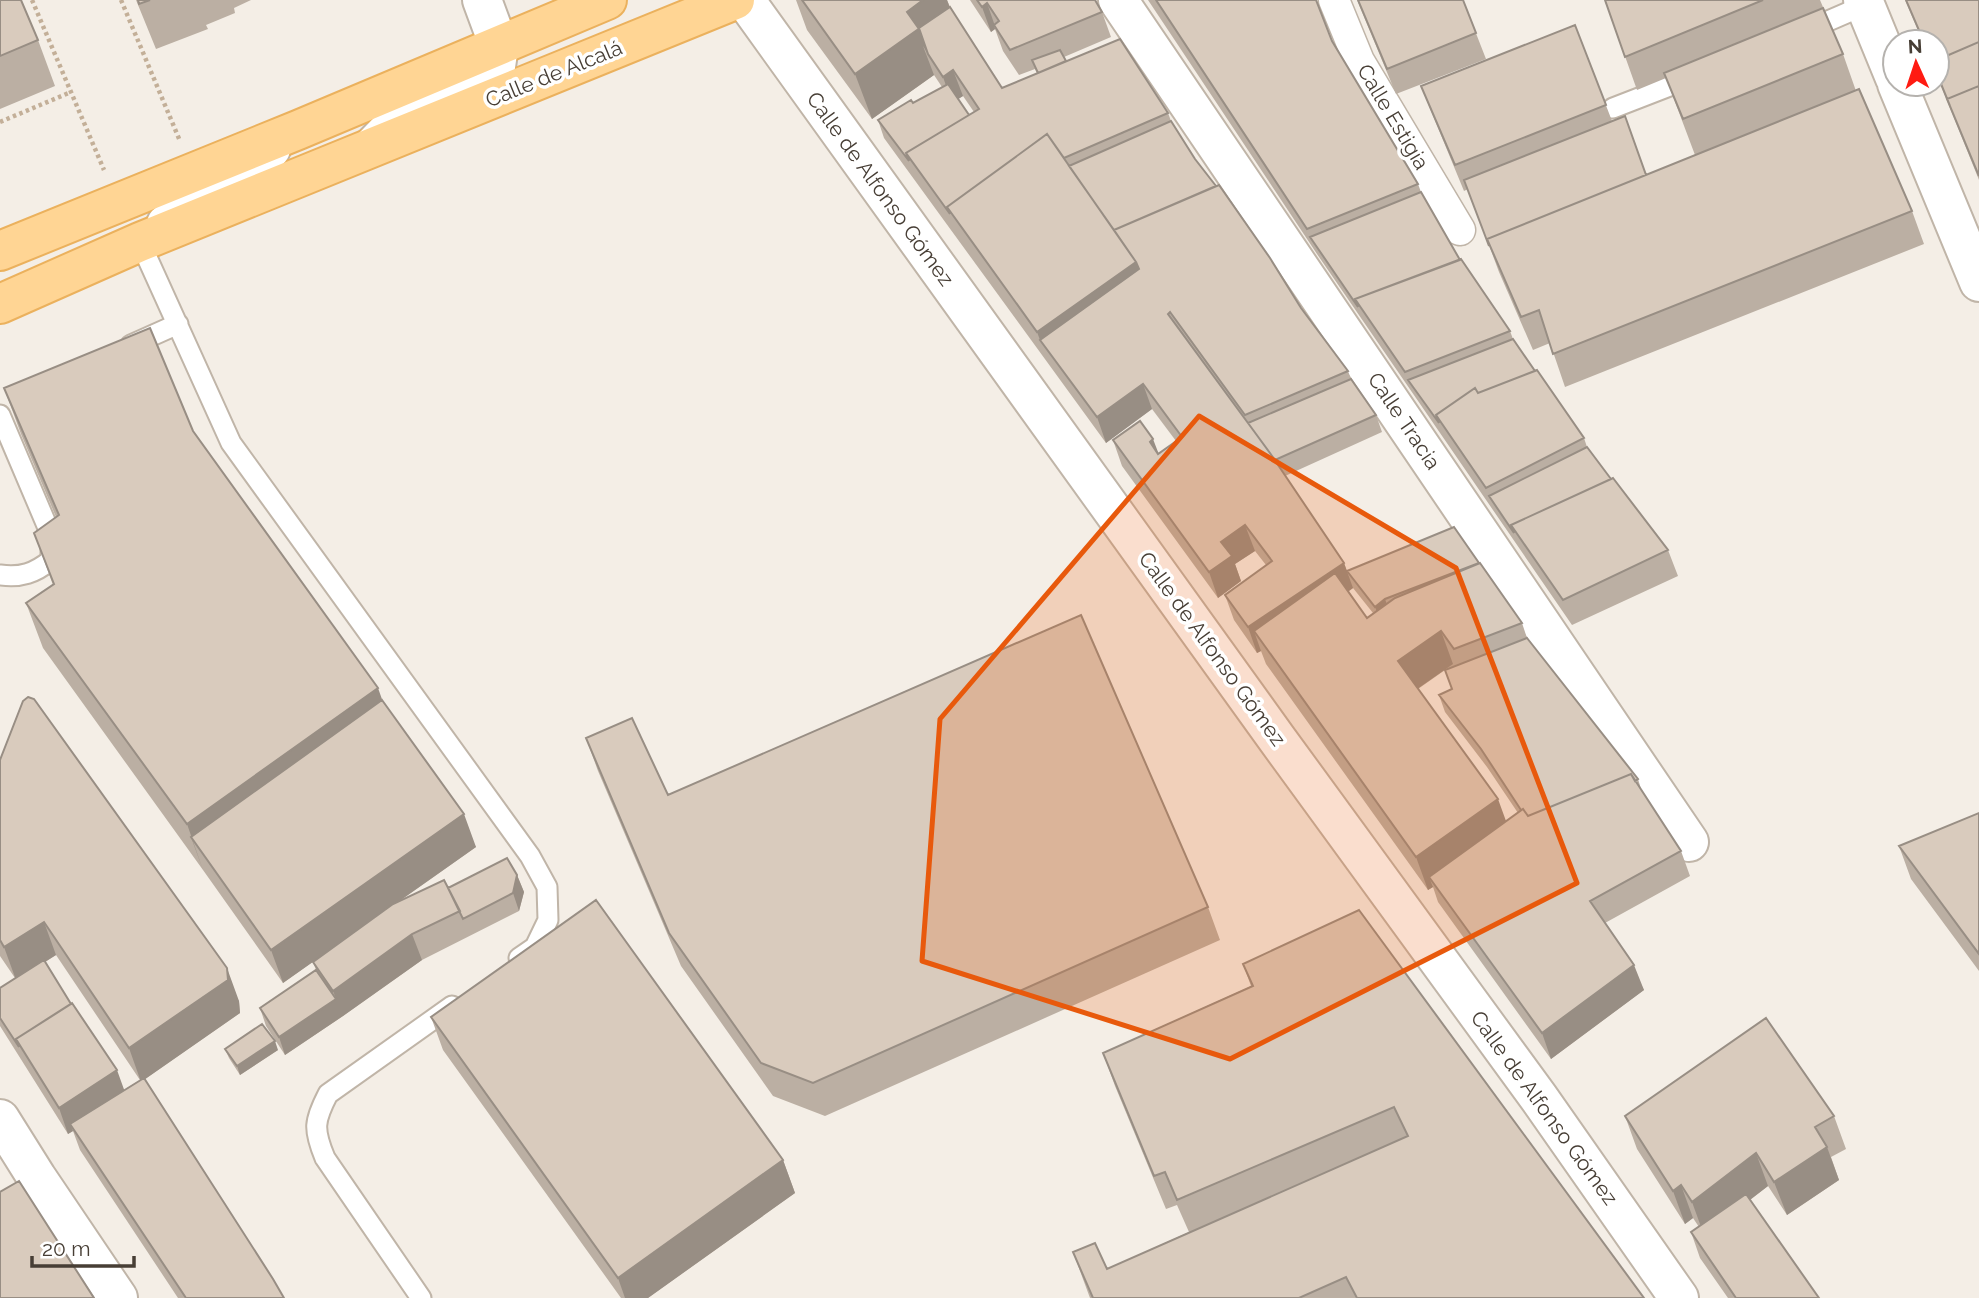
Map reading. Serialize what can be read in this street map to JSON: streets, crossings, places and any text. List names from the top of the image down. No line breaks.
{"streets":{"main road":["Calle de Alcalá"],"street":["Calle Estigia","Calle de Alfonso Gómez","Calle Tracia"]},"scale_bar":"20 m","north":"top"}
